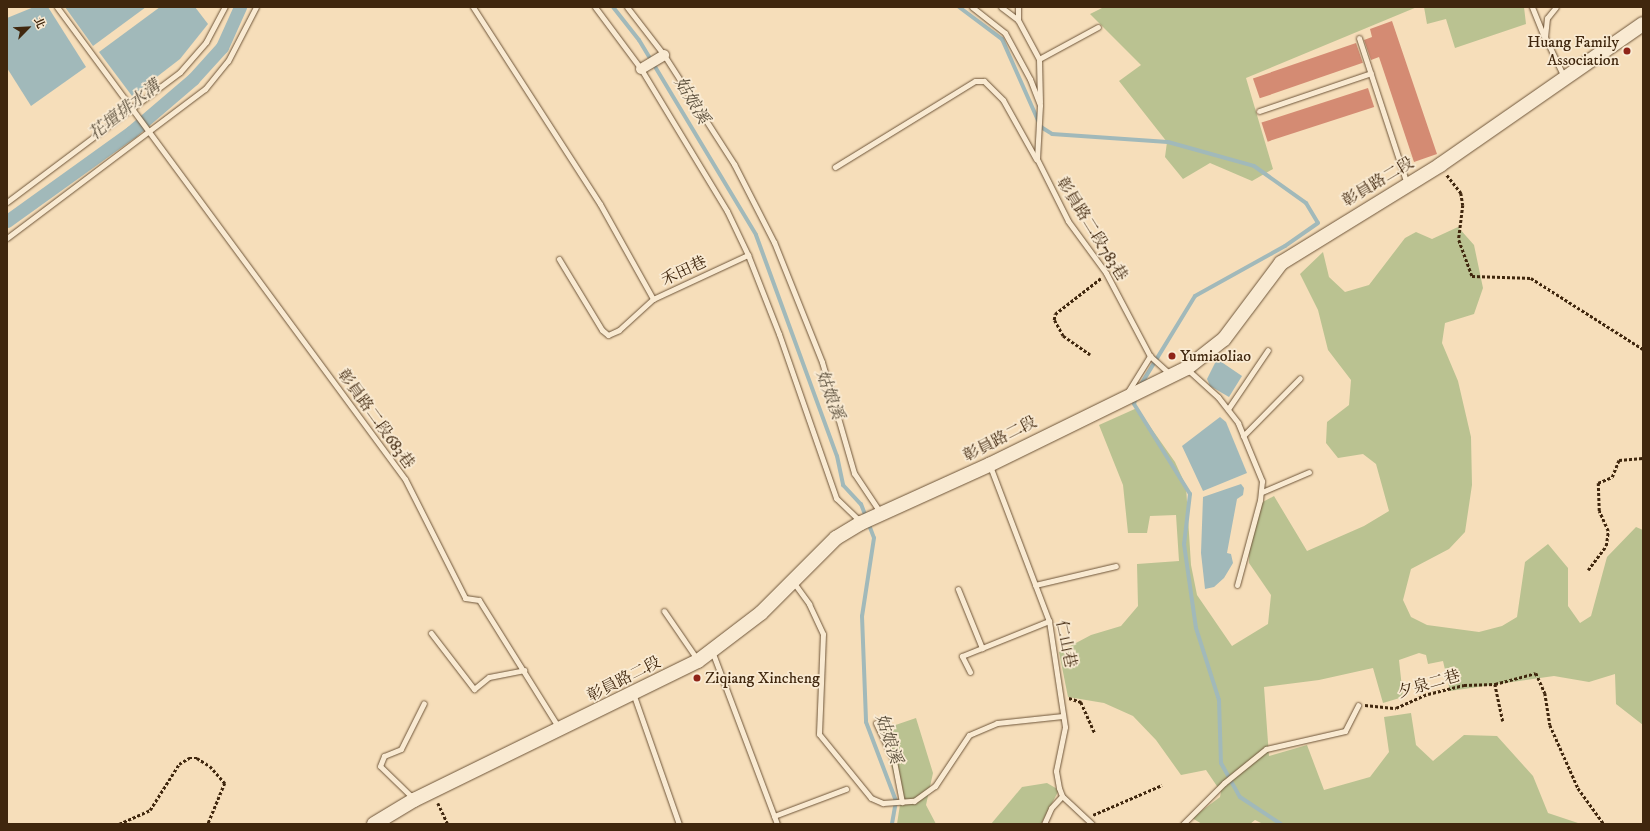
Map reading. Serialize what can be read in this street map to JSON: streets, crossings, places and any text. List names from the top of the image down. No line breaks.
{"streets":{"main road":["彰員路二段"],"lane":["彰員路二段783巷","禾田巷","彰員路二段683巷","仁山巷"],"path":["夕泉二巷"]},"crossings":[["彰員路二段","彰員路二段783巷"],["彰員路二段","彰員路二段683巷"],["彰員路二段","仁山巷"]],"water":["姑娘溪","花壇排水溝"],"places":["Huang Family Association","Yumiaoliao","Ziqiang Xincheng"],"north":"top right"}
